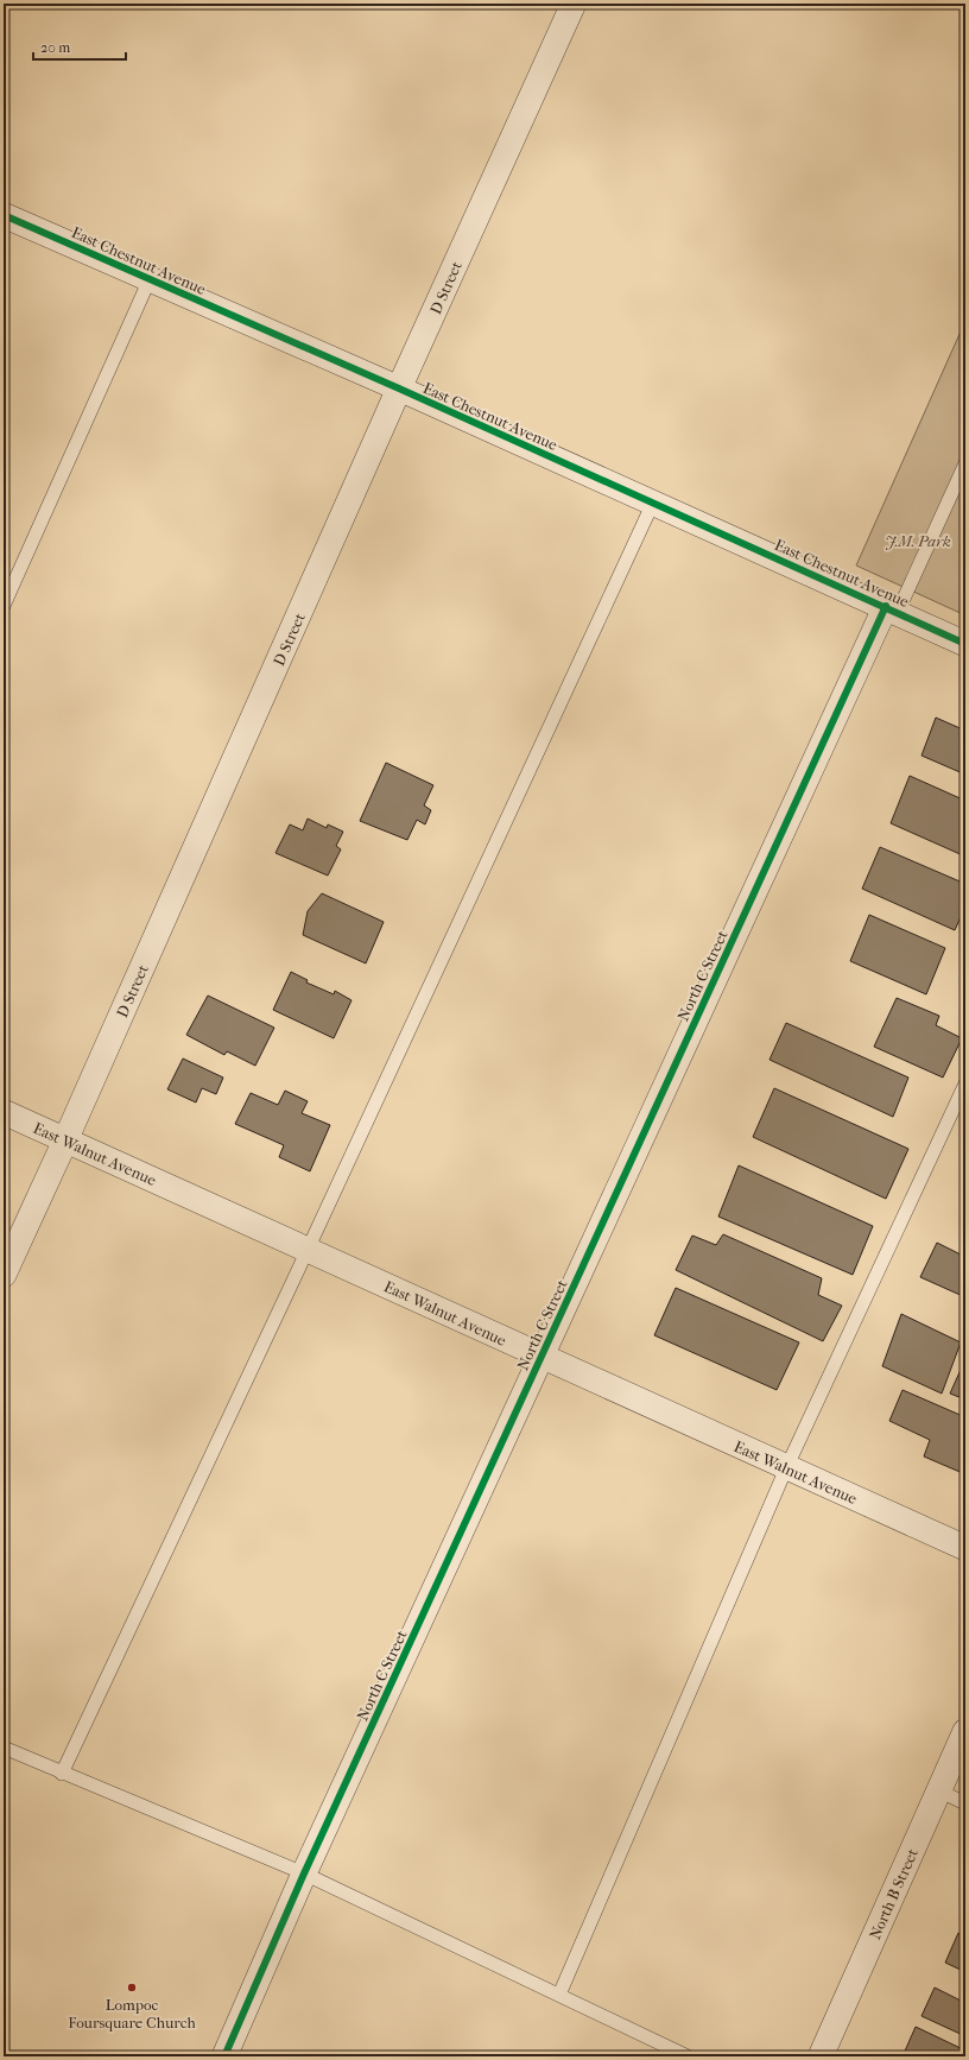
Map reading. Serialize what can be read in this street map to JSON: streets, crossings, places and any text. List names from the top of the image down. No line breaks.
{"streets":{"street":["East Chestnut Avenue","D Street","North C Street","East Walnut Avenue","North B Street"]},"crossings":[["East Chestnut Avenue","D Street"],["East Chestnut Avenue","North C Street"],["D Street","East Walnut Avenue"],["North C Street","East Walnut Avenue"]],"parks":["J.M. Park"],"places":["Lompoc Foursquare Church"],"scale_bar":"20 m"}
